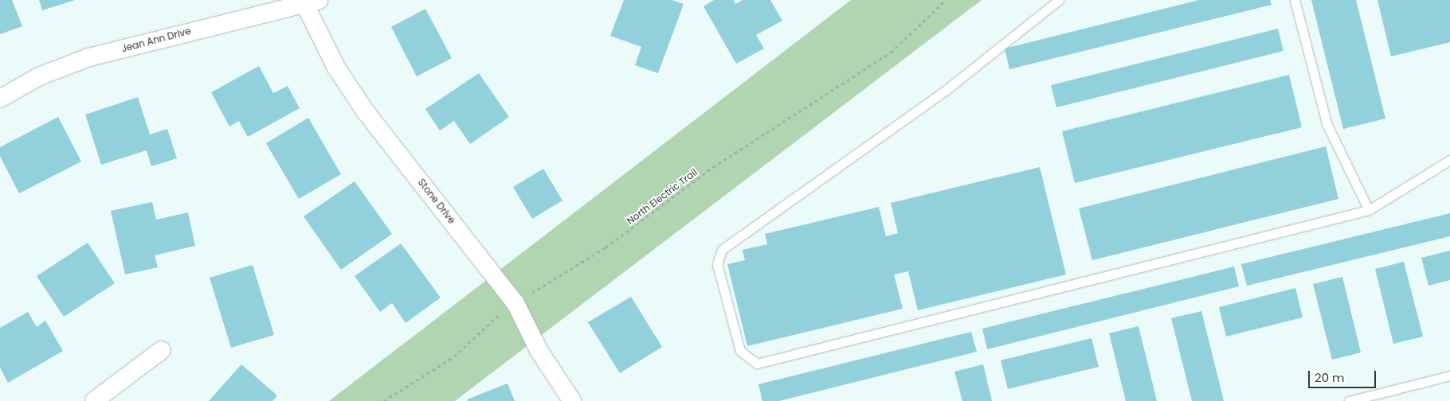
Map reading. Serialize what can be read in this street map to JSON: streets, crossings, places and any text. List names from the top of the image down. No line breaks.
{"streets":{"street":["Jean Ann Drive","Stone Drive"],"path":["North Electric Trail"]},"crossings":[["Jean Ann Drive","Stone Drive"],["North Electric Trail","Stone Drive"]],"scale_bar":"20 m"}
